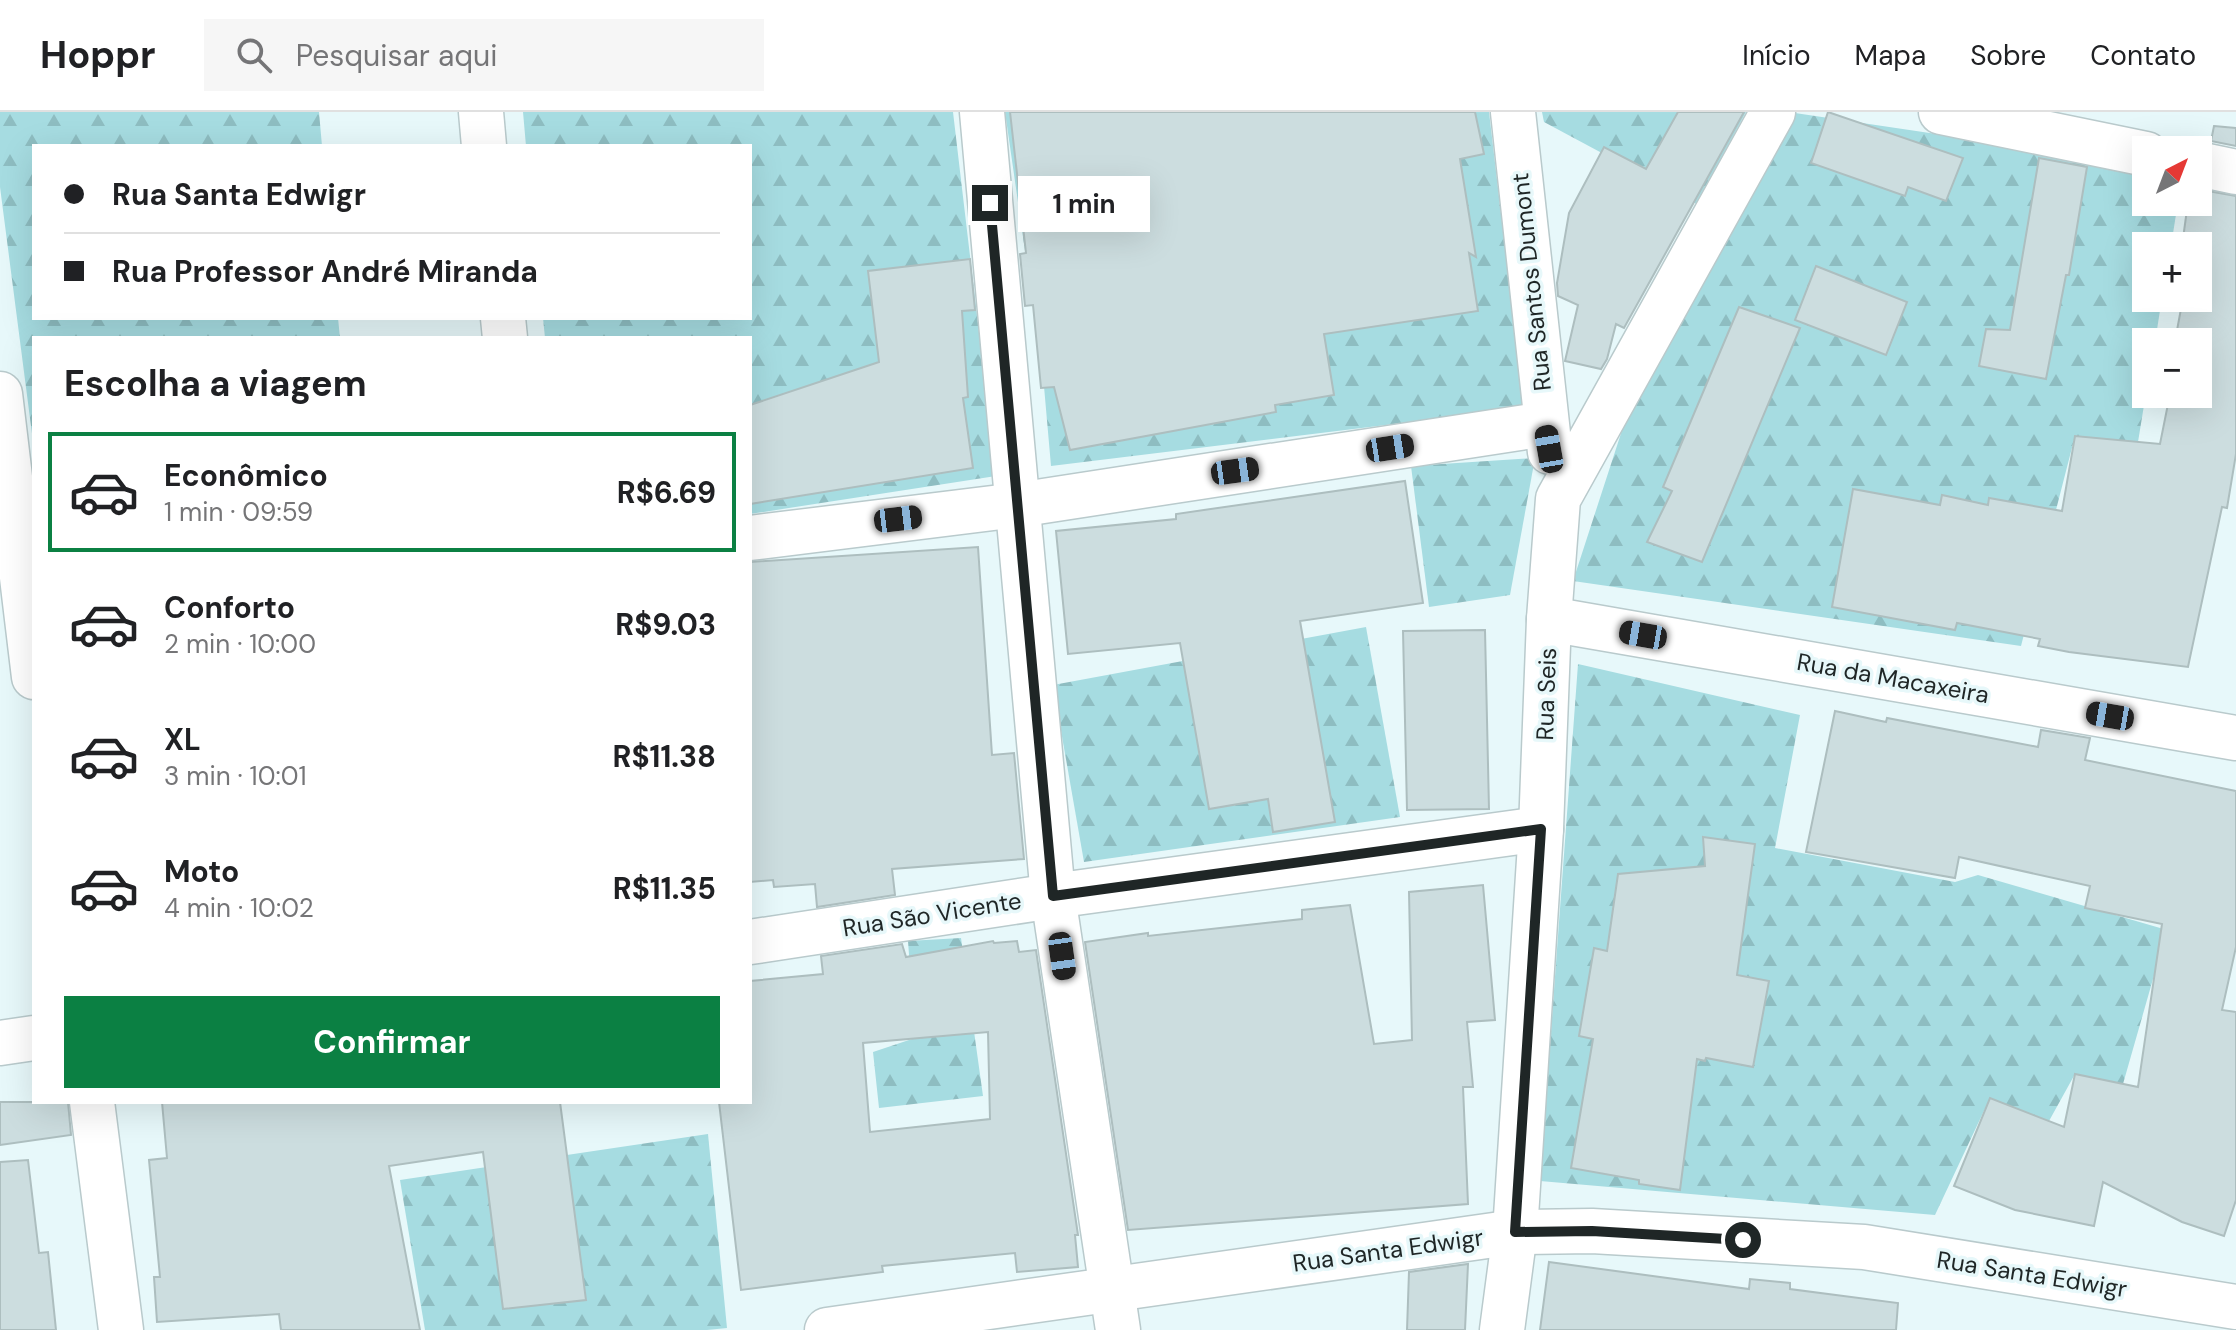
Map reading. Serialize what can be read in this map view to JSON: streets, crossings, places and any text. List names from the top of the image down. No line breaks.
{"streets":{"street":["Rua Santos Dumont","Rua da Macaxeira","Rua Seis","Rua São Vicente","Rua Santa Edwigr"]},"crossings":[["Rua Santos Dumont","Rua Seis"],["Rua da Macaxeira","Rua Seis"],["Rua Seis","Rua São Vicente"],["Rua Seis","Rua Santa Edwigr"]],"north":"top right","page":{"header":"Hoppr","search":"Pesquisar aqui","nav":["Início","Mapa","Sobre","Contato"],"map_buttons":["+","−"],"banner":["Rua Santa Edwigr","Rua Professor André Miranda"],"bubble":"1 min","heading":"Escolha a viagem","list":[{"name":"Econômico","note":"1 min · 09:59","value":"R$6.69"},{"name":"Conforto","note":"2 min · 10:00","value":"R$9.03"},{"name":"XL","note":"3 min · 10:01","value":"R$11.38"},{"name":"Moto","note":"4 min · 10:02","value":"R$11.35"}],"buttons":"Confirmar"}}
